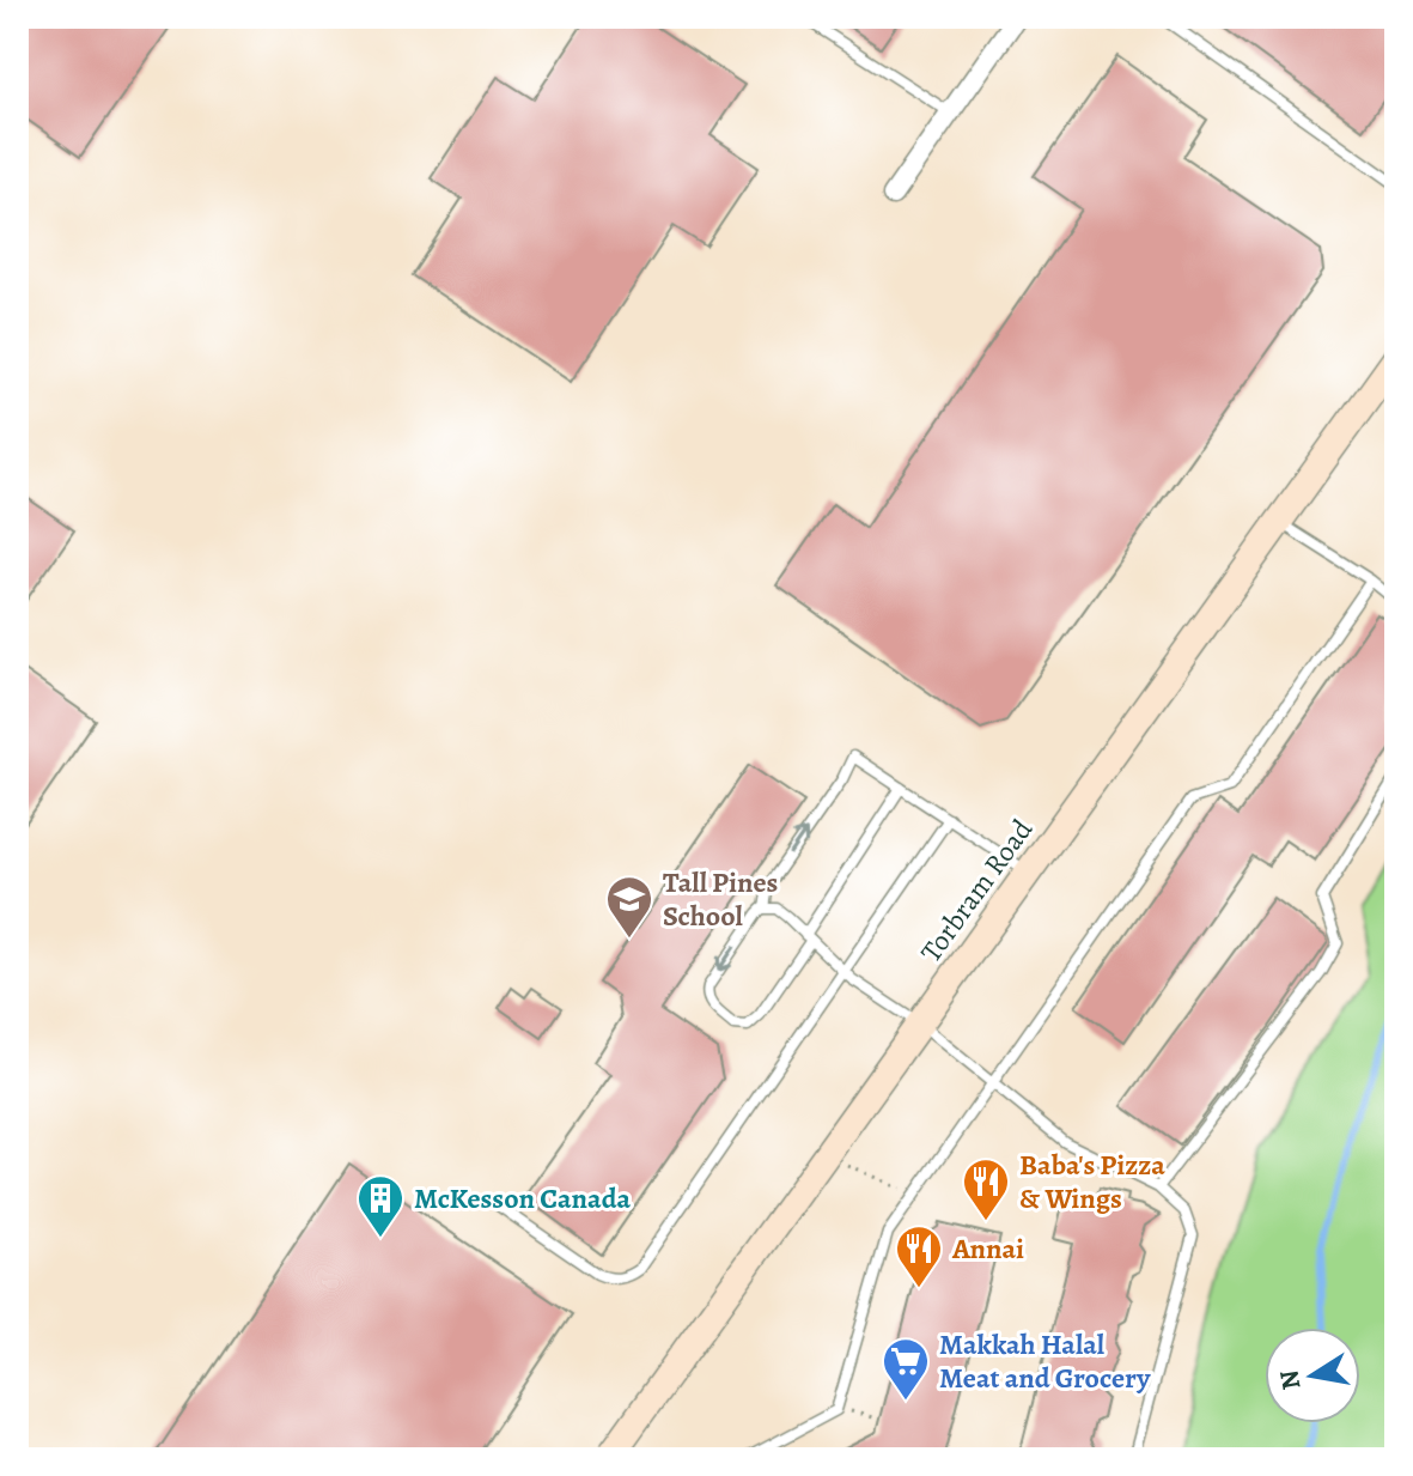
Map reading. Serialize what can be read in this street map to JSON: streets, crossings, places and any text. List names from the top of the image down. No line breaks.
{"streets":{"main road":["Torbram Road"]},"places":{"school or university":["Tall Pines School"],"restaurant":["Baba's Pizza & Wings","Annai"],"building":["McKesson Canada"],"supermarket":["Makkah Halal Meat and Grocery"]},"north":"left"}
